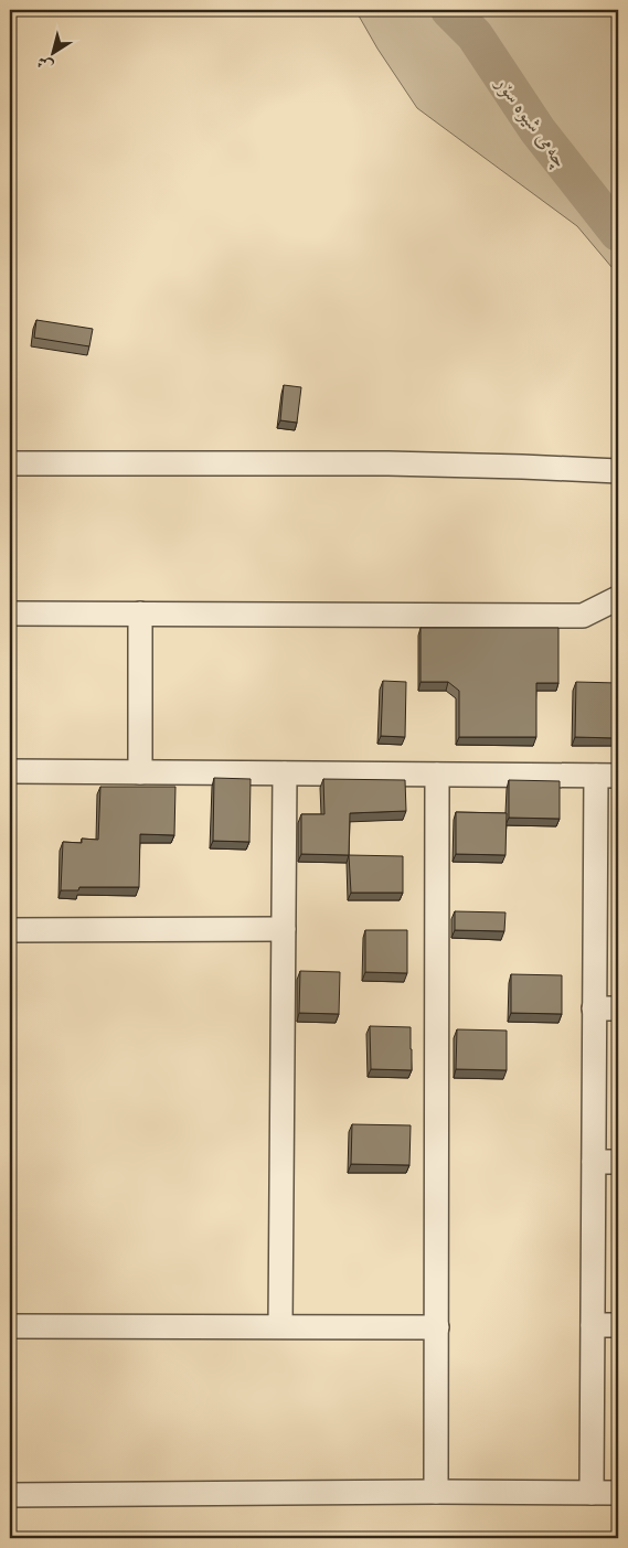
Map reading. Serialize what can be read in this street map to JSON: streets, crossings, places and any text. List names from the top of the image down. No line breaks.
{"water":["چەمی شیوە سۆر"],"north":"bottom left"}
